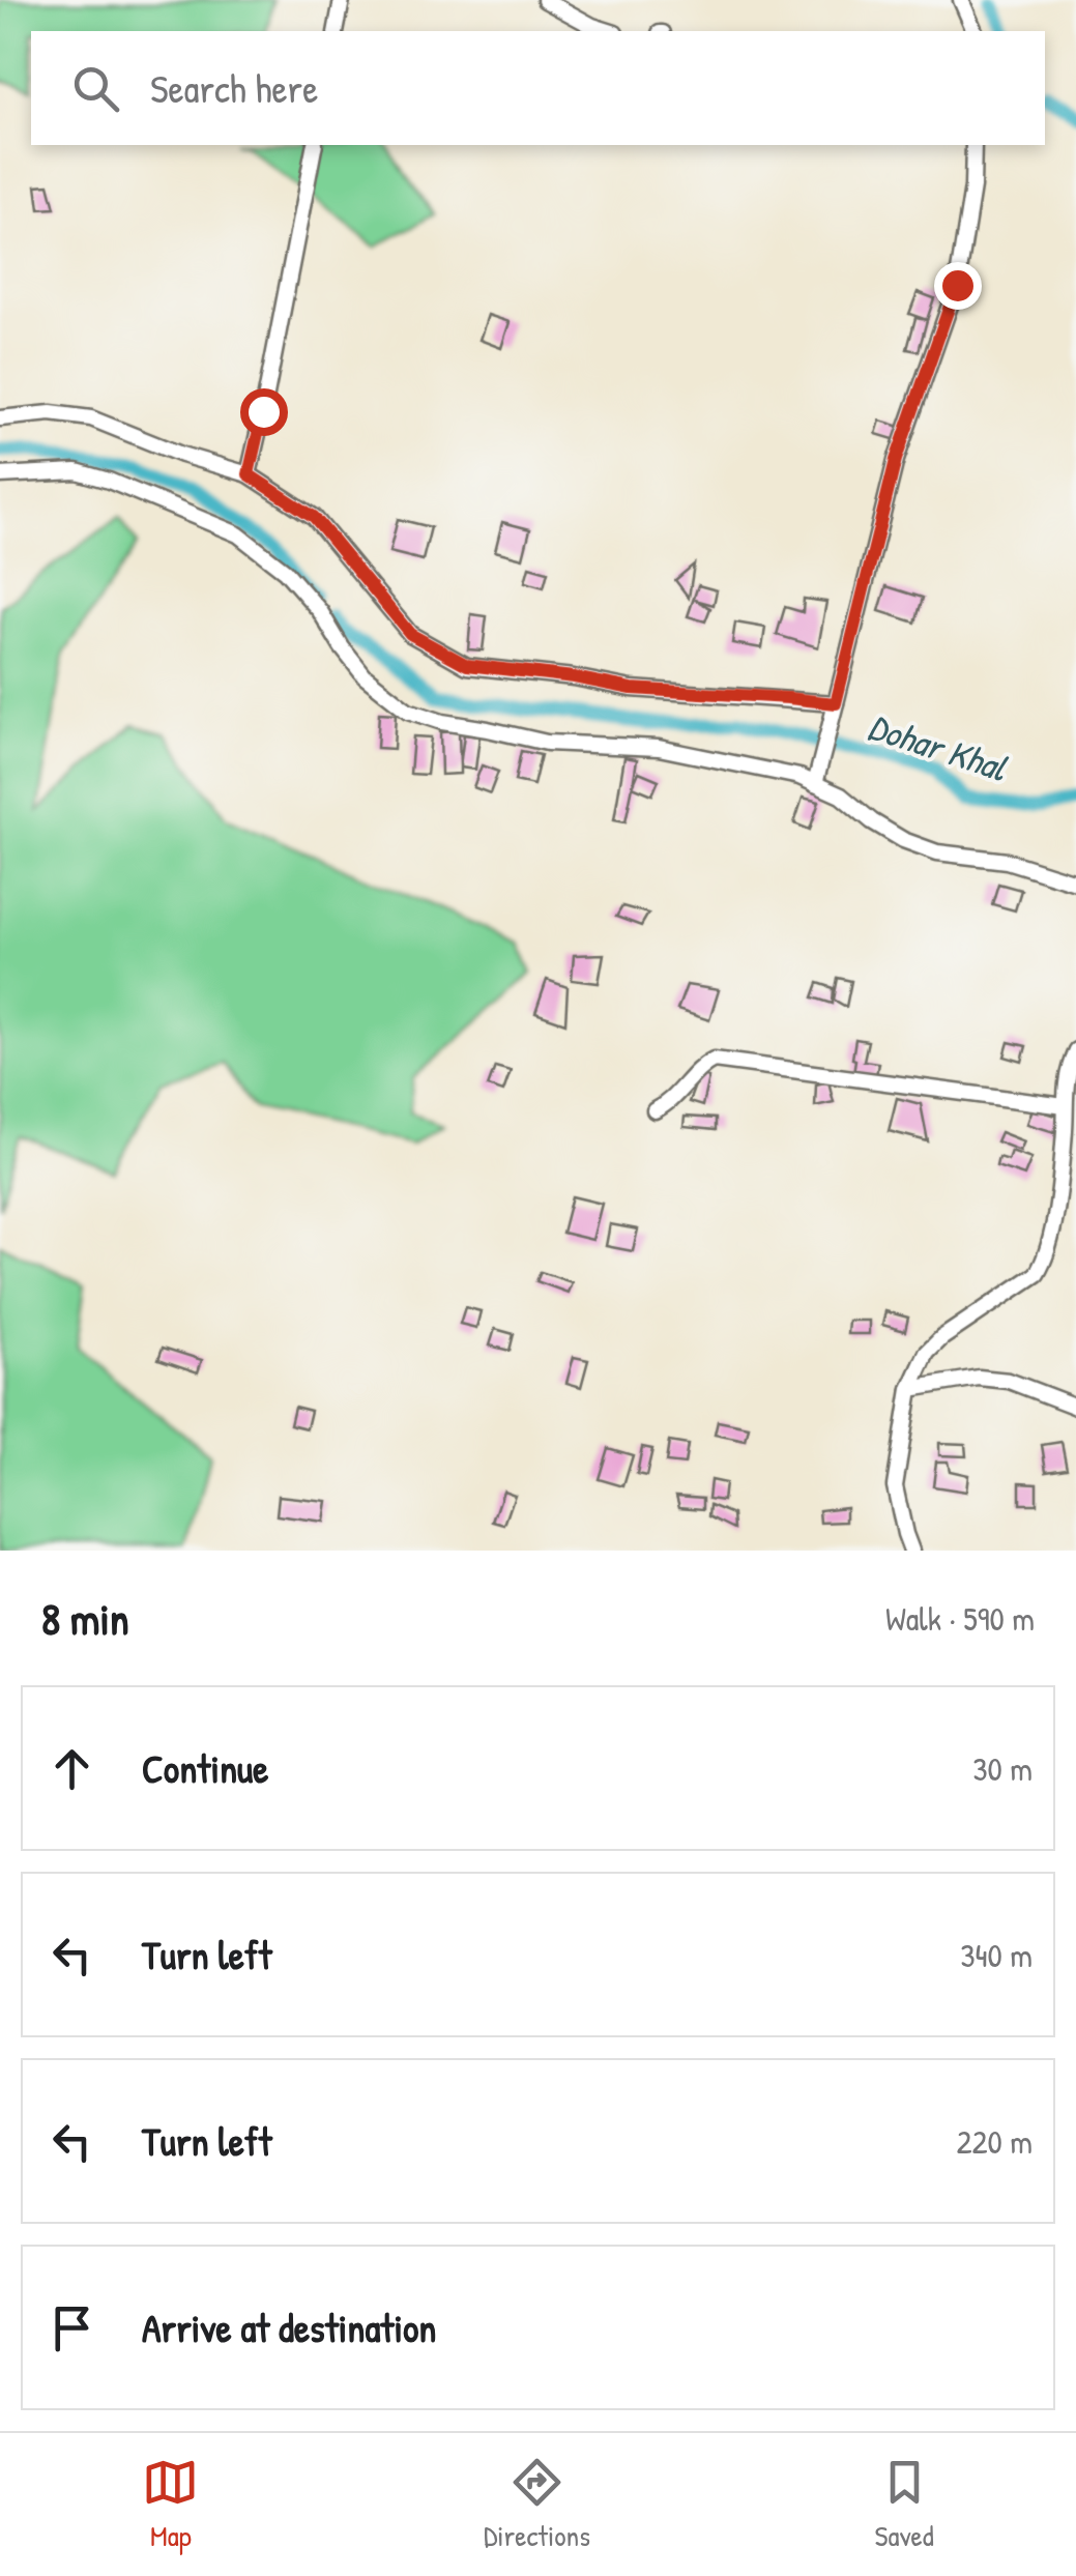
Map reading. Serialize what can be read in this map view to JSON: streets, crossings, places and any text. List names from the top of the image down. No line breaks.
{"water":["Dohar Khal"],"page":{"search":"Search here","heading":["8 min","Walk · 590 m"],"list":[["Continue","30 m"],["Turn left","340 m"],["Turn left","220 m"],"Arrive at destination"],"nav":["Map","Directions","Saved"]}}
